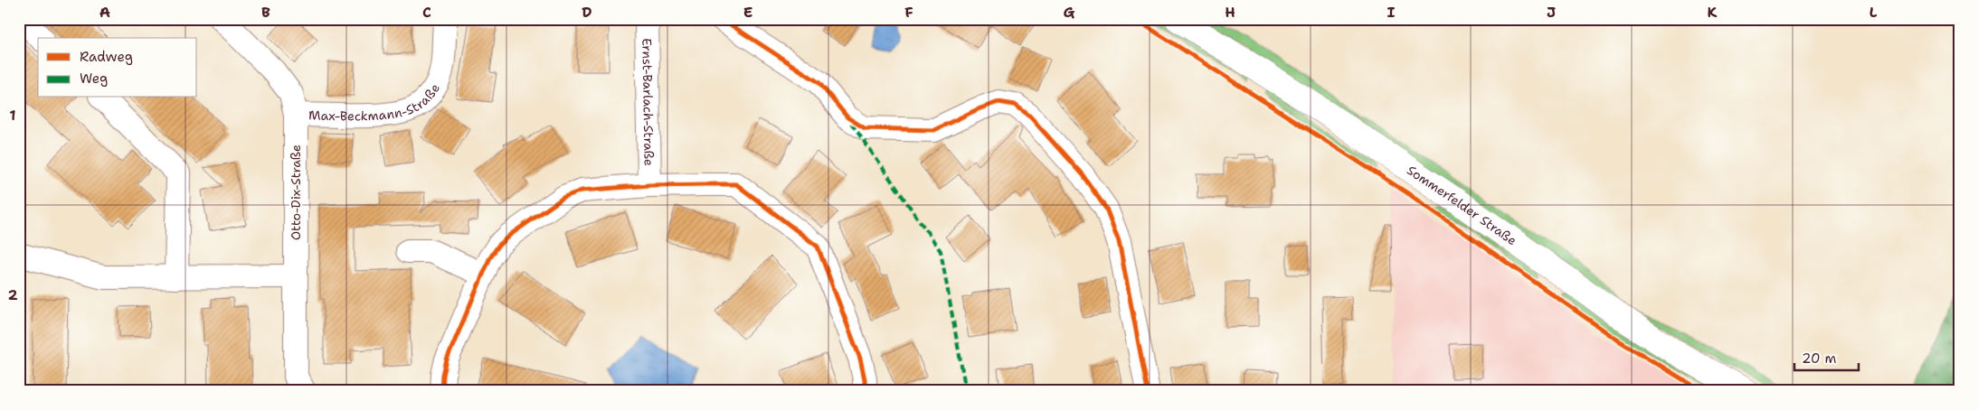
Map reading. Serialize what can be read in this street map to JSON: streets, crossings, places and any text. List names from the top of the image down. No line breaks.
{"streets":{"main road":["Sommerfelder Straße"],"street":["Max-Beckmann-Straße","Ernst-Barlach-Straße","Otto-Dix-Straße"]},"crossings":[["Max-Beckmann-Straße","Otto-Dix-Straße"]],"legend":["Radweg","Weg"],"scale_bar":"20 m","grid":{"columns":["A","B","C","D","E","F","G","H","I","J","K","L"],"rows":["1","2"]}}
